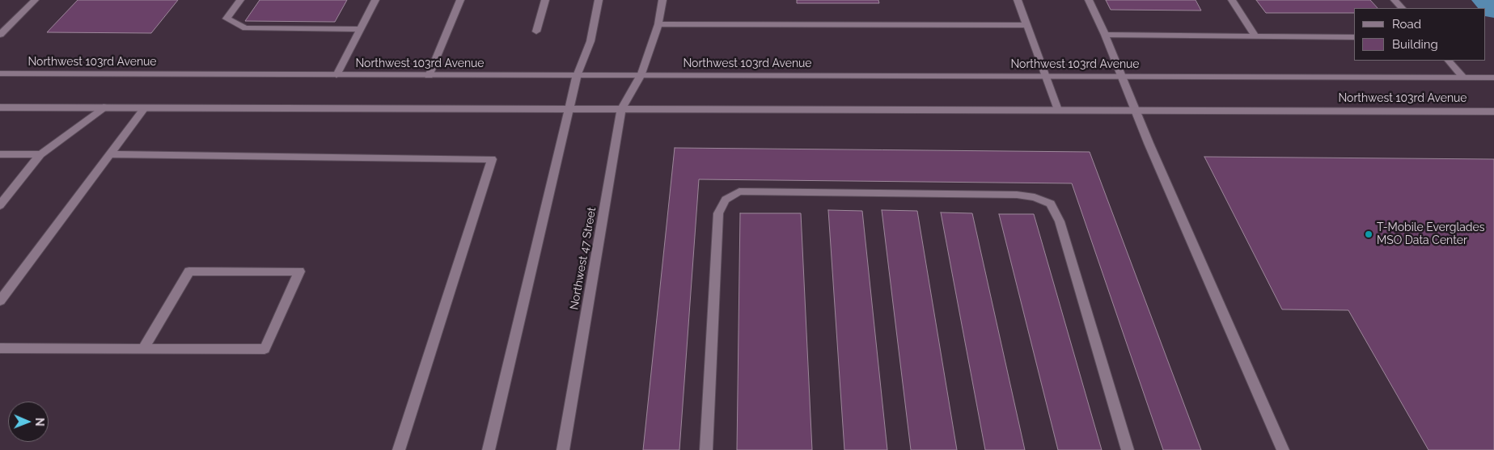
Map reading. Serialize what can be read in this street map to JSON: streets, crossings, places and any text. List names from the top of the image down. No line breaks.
{"streets":{"street":["Northwest 103rd Avenue","Northwest 47 Street"]},"crossings":[["Northwest 103rd Avenue","Northwest 47 Street"]],"places":["T-Mobile Everglades MSO Data Center"],"legend":["Road","Building"],"north":"right"}
